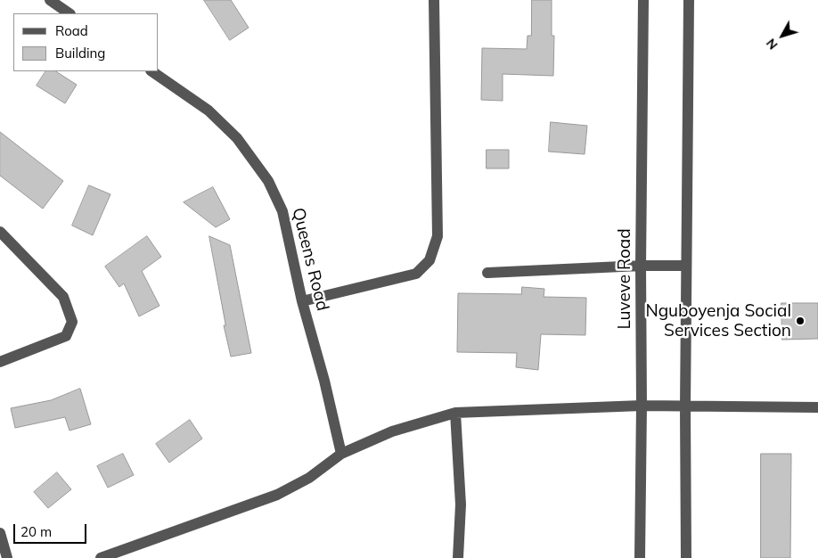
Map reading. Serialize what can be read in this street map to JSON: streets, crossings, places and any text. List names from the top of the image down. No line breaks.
{"streets":{"street":["Queens Road","Luveve Road"]},"places":["Nguboyenja Social Services Section"],"legend":["Road","Building"],"scale_bar":"20 m","north":"bottom left"}
